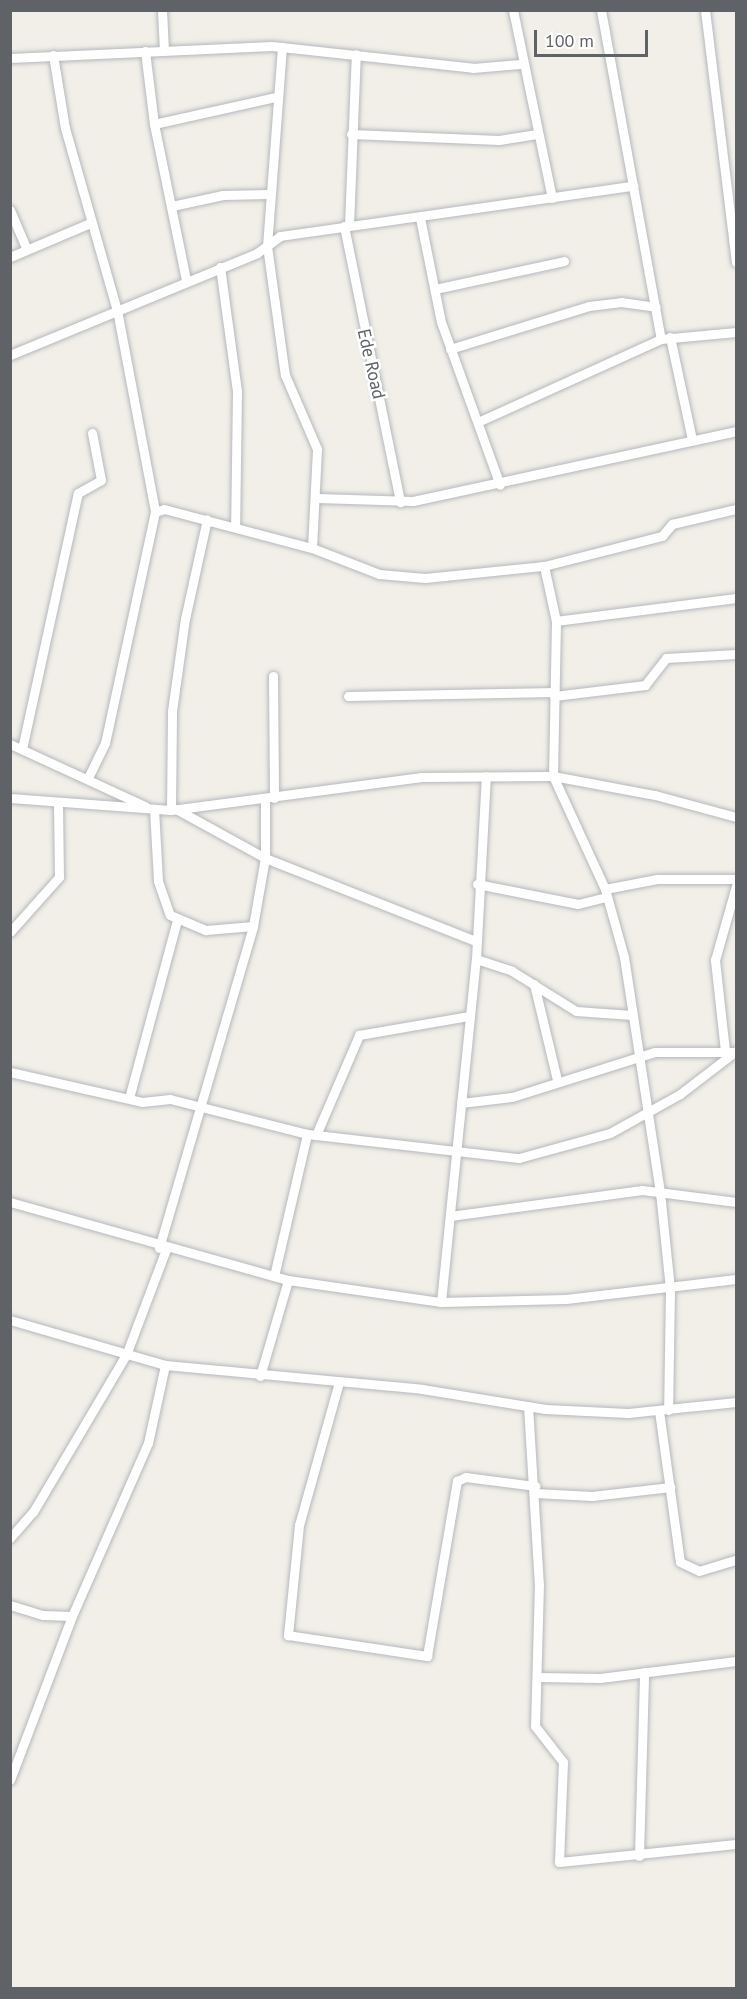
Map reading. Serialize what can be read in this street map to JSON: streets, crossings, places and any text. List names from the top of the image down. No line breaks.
{"streets":{"street":["Ede Road"]},"scale_bar":"100 m"}
